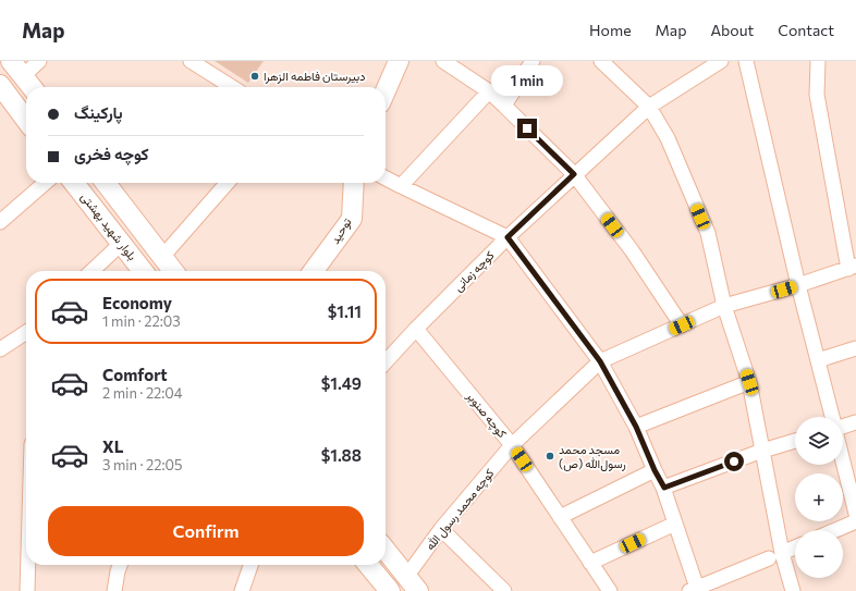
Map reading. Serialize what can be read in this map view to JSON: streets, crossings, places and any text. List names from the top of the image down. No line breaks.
{"streets":{"main road":["بلوار شهید بهشتی","توحید"],"street":["کوچه زمانی","کوچه صنوبر","کوچه محمد رسول الله"]},"crossings":[["کوچه زمانی","کوچه صنوبر"],["کوچه صنوبر","کوچه محمد رسول الله"]],"places":["دبیرستان فاطمه الزهرا","مسجد محمد رسول‌الله (ص)"],"page":{"header":"Map","nav":["Home","Map","About","Contact"],"bubble":"1 min","banner":["پارکینگ","کوچه فخری"],"list":[{"name":"Economy","note":"1 min · 22:03","value":"$1.11"},{"name":"Comfort","note":"2 min · 22:04","value":"$1.49"},{"name":"XL","note":"3 min · 22:05","value":"$1.88"}],"map_buttons":["+","−"],"buttons":"Confirm"}}
